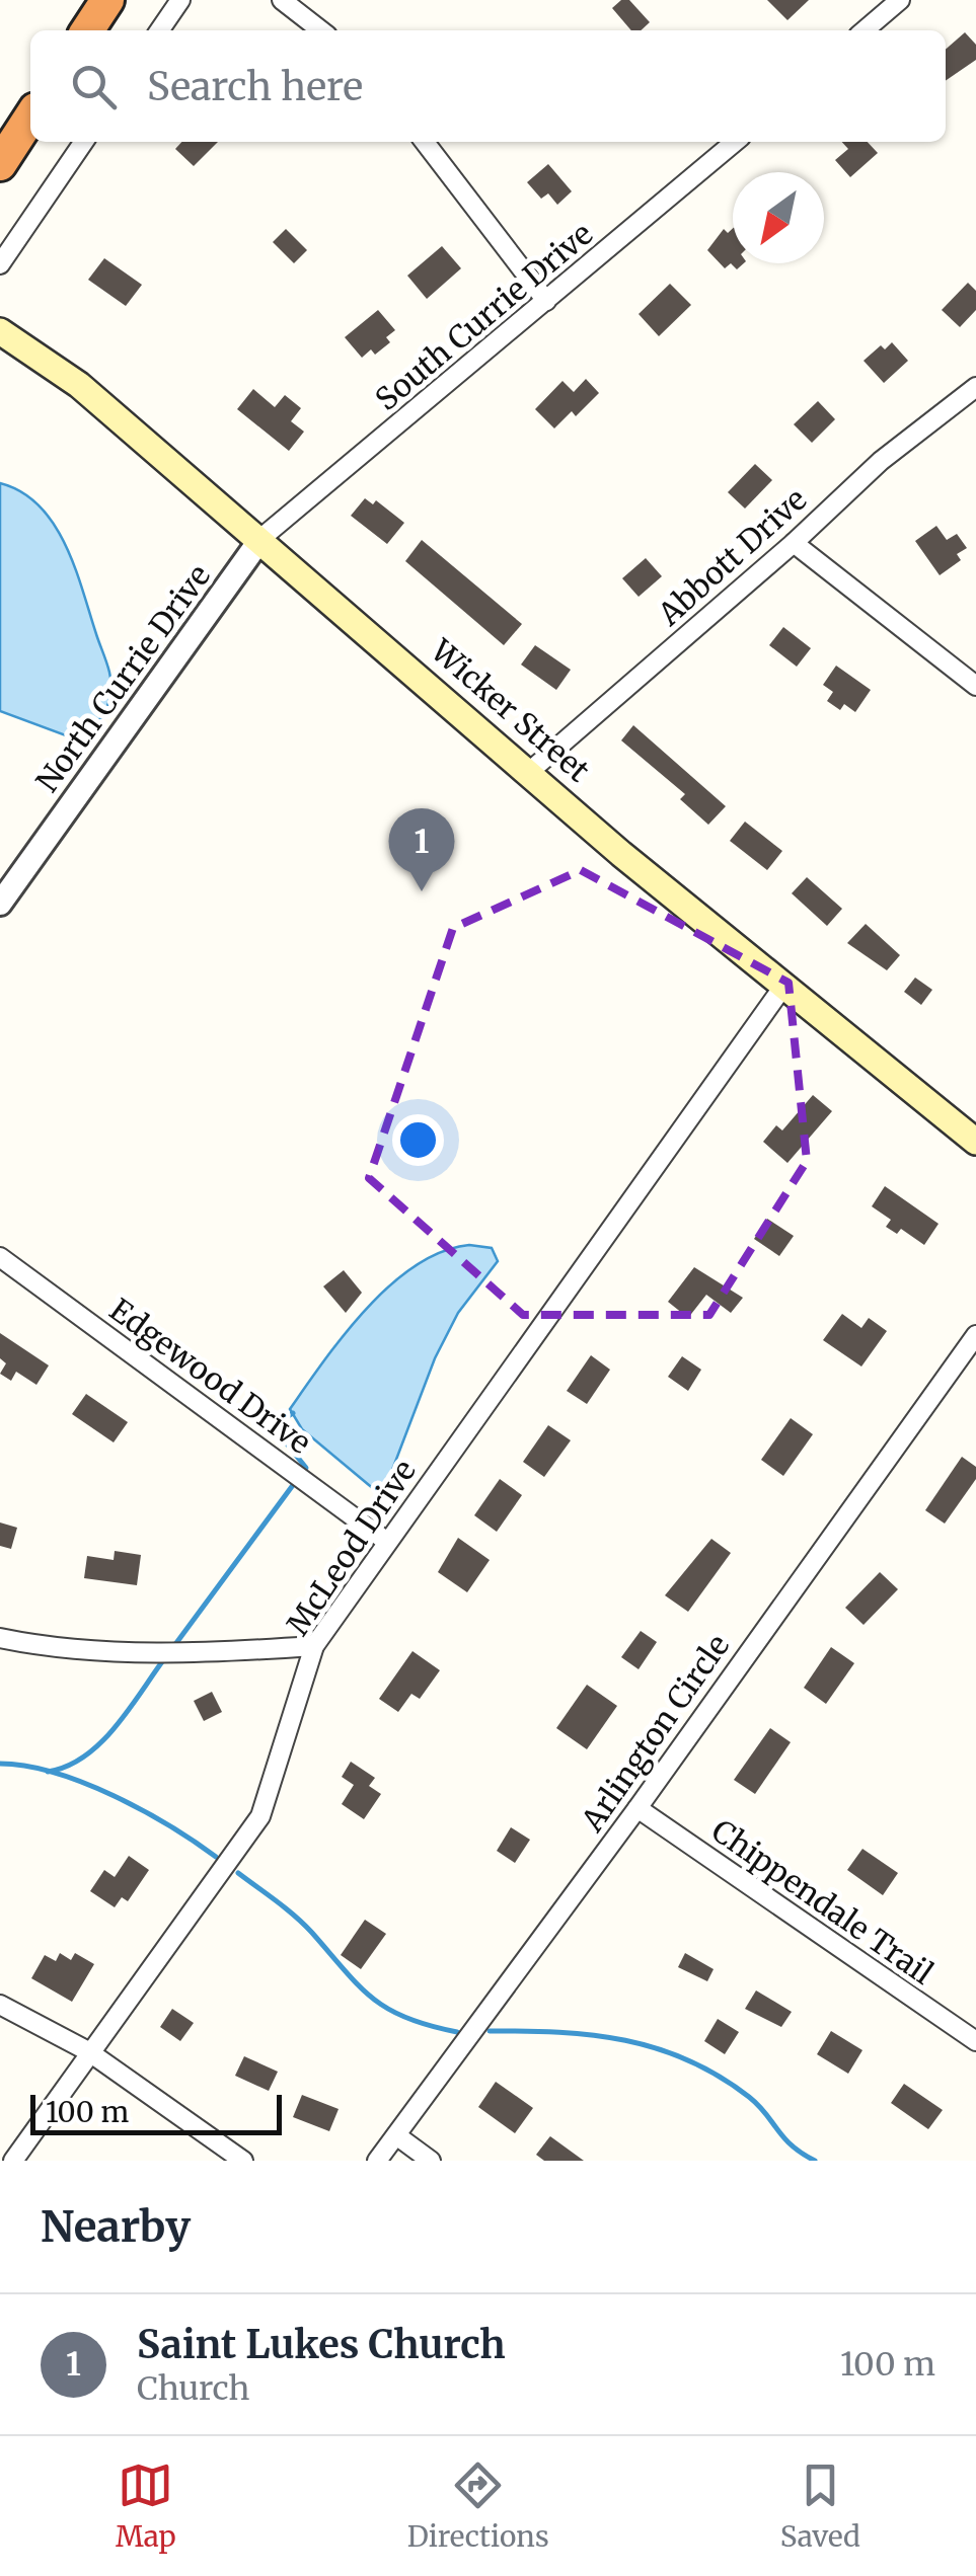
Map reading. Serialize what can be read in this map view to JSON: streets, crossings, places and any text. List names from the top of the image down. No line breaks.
{"streets":{"main road":["Wicker Street"],"street":["South Currie Drive","Abbott Drive","North Currie Drive","Edgewood Drive","McLeod Drive","Arlington Circle","Chippendale Trail"]},"crossings":[["South Currie Drive","North Currie Drive"],["South Currie Drive","Wicker Street"],["Abbott Drive","Wicker Street"],["North Currie Drive","Wicker Street"],["Wicker Street","McLeod Drive"],["Edgewood Drive","McLeod Drive"],["Arlington Circle","Chippendale Trail"]],"scale_bar":"100 m","north":"bottom left","page":{"search":"Search here","pins":"1","scale":"100 m","heading":"Nearby","list":[{"mark":"1","name":"Saint Lukes Church","note":"Church","value":"100 m"}],"nav":["Map","Directions","Saved"]}}
